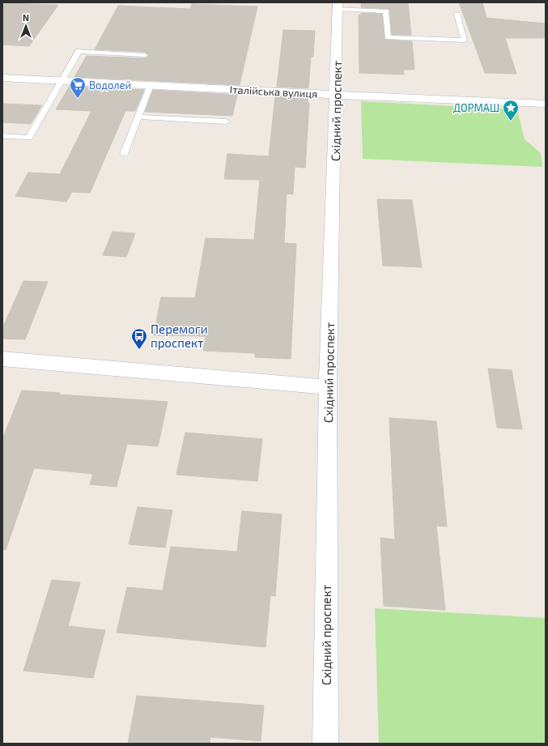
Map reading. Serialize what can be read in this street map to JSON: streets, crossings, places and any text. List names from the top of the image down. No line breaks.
{"streets":{"main road":["Італійська вулиця","Східний проспект"]},"crossings":[["Італійська вулиця","Східний проспект"]],"places":{"supermarket":["Водолей"],"place":["ДОРМАШ"],"bus stop":["Перемоги проспект"]},"north":"top"}
